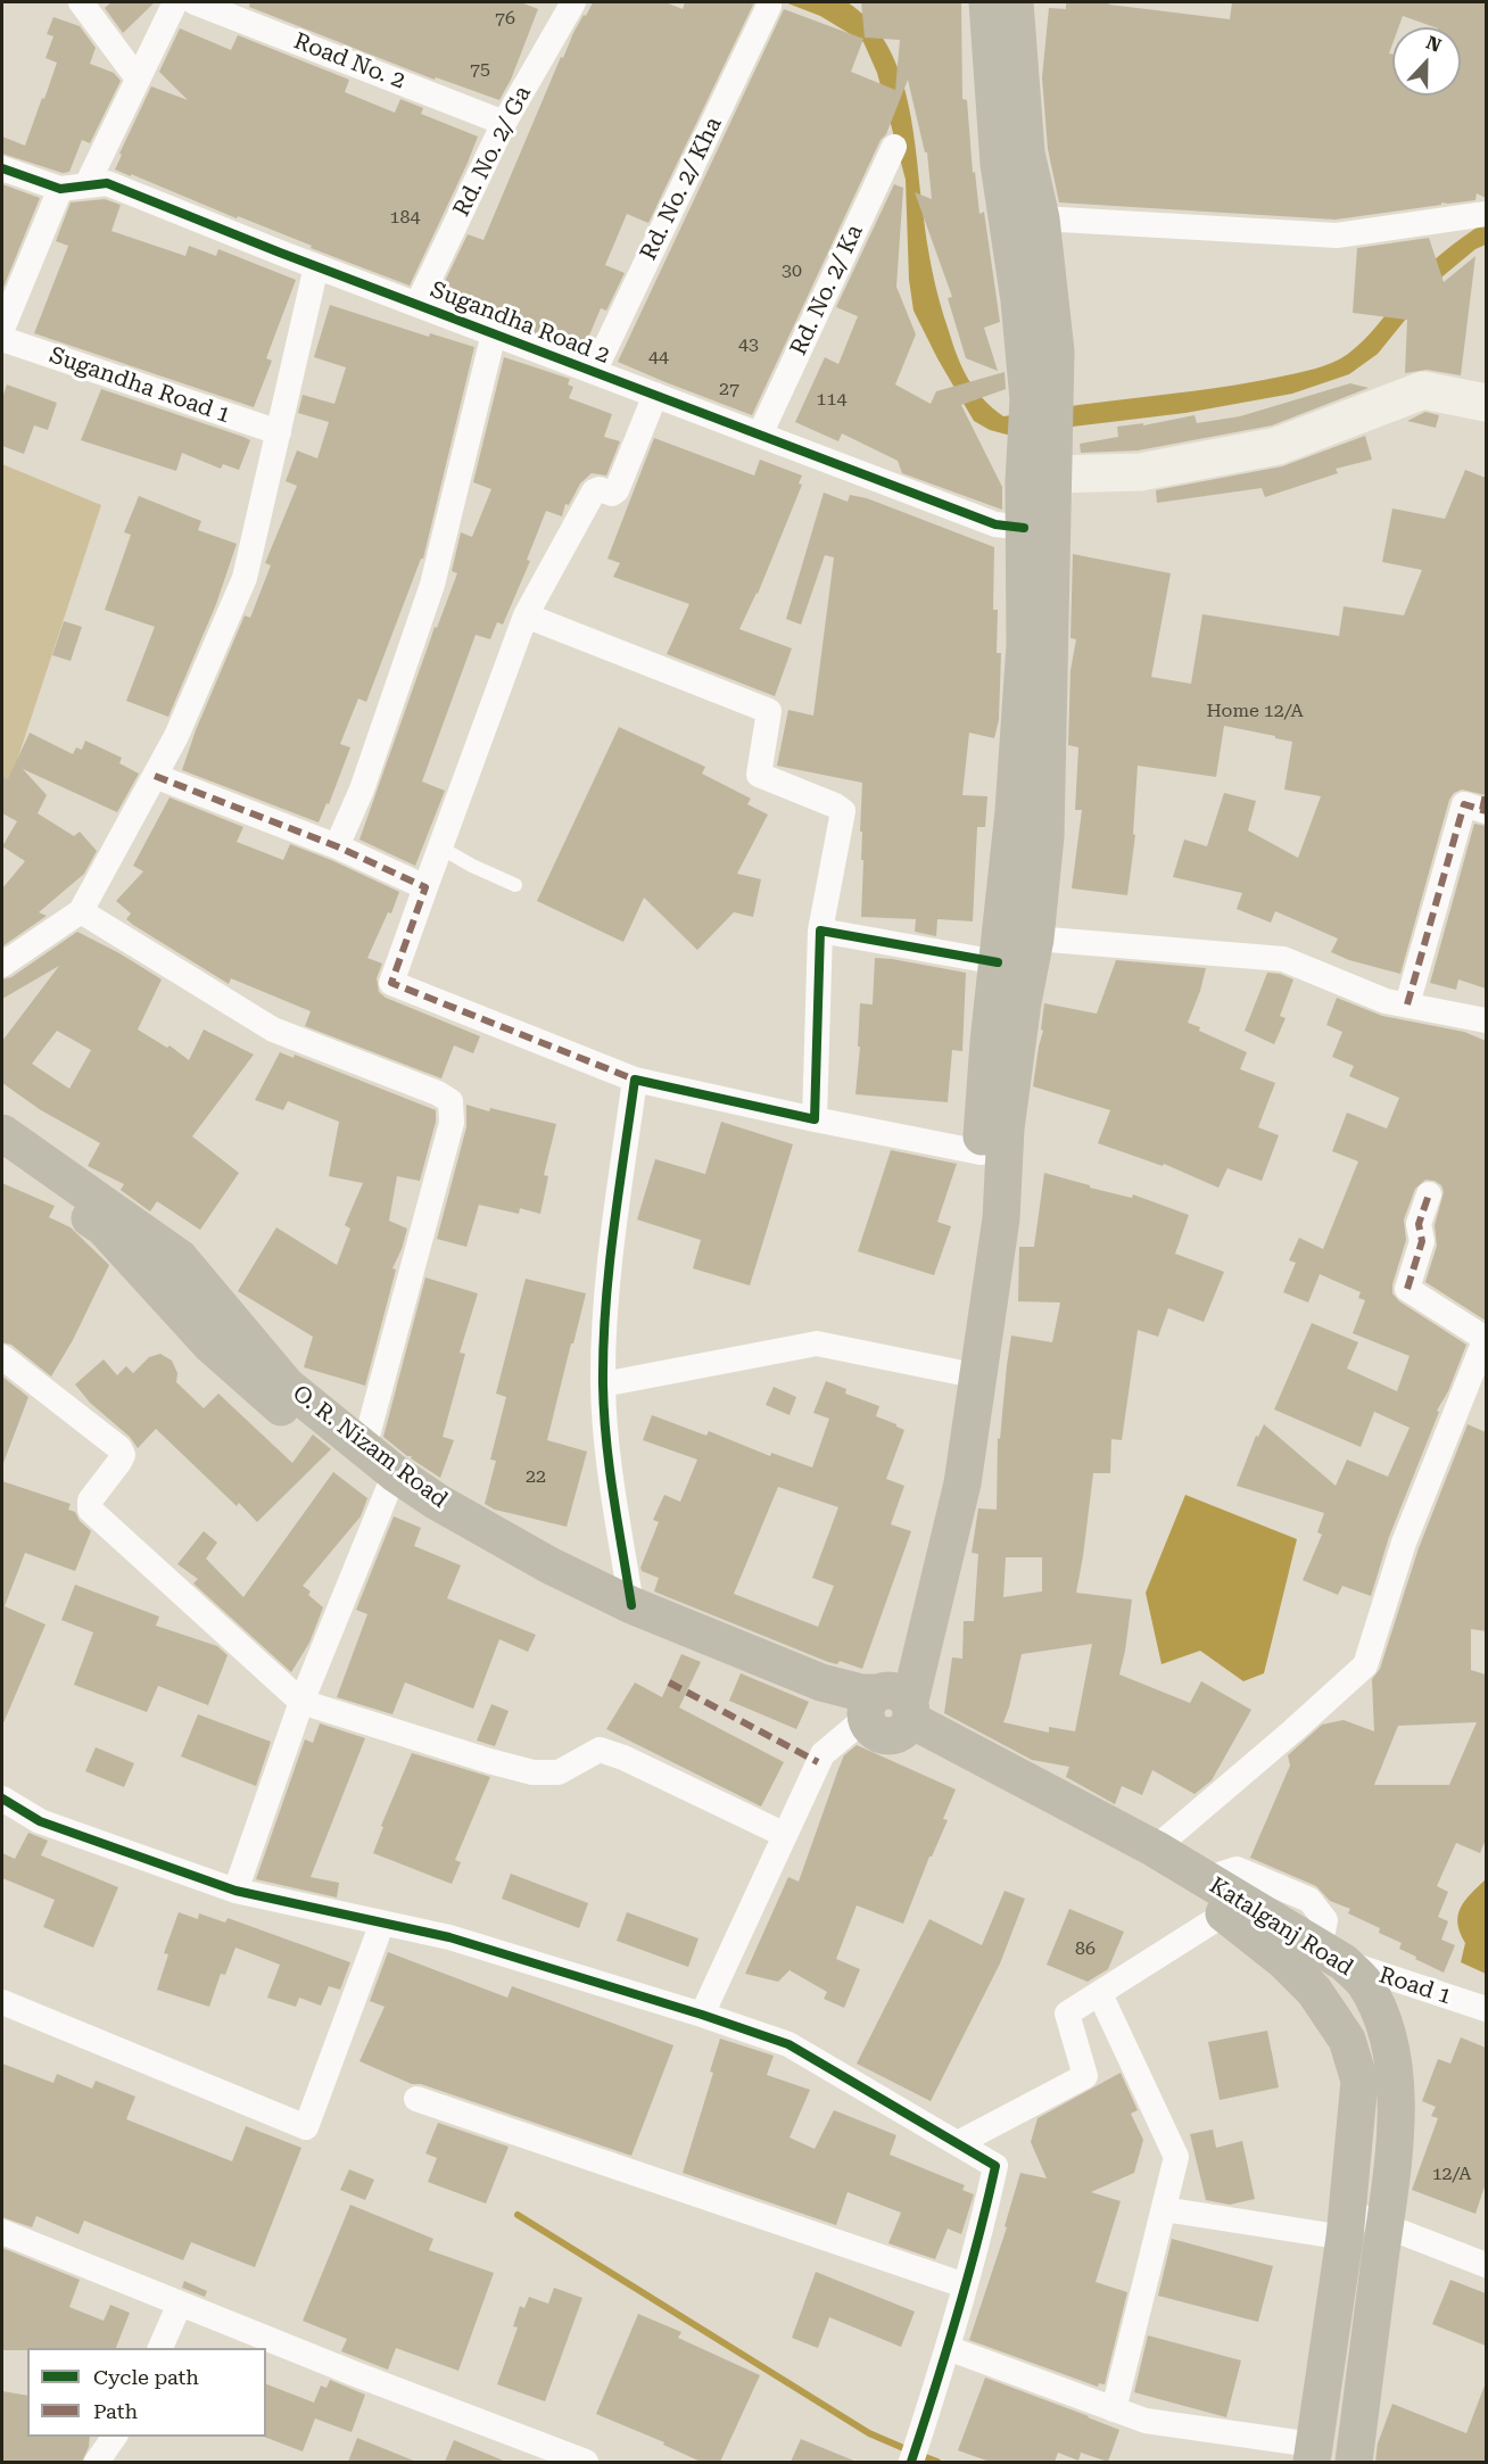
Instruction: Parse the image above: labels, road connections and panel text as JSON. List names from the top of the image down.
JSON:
{
  "streets": {
    "main road": ["O. R. Nizam Road", "Katalganj Road"],
    "street": [
      "Road No. 2",
      "Rd. No. 2/ Ga",
      "Rd. No. 2/ Kha",
      "Rd. No. 2/ Ka",
      "Sugandha Road 2",
      "Sugandha Road 1",
      "Road 1"
    ]
  },
  "crossings": [
    ["Road No. 2", "Rd. No. 2/ Ga"],
    ["Rd. No. 2/ Ga", "Sugandha Road 2"],
    ["Rd. No. 2/ Kha", "Sugandha Road 2"],
    ["Rd. No. 2/ Ka", "Sugandha Road 2"],
    ["O. R. Nizam Road", "Katalganj Road"],
    ["Katalganj Road", "Road 1"]
  ],
  "house_numbers": [
    "76",
    "75",
    "184",
    "30",
    "43",
    "44",
    "27",
    "114",
    "Home 12/A",
    "22",
    "86",
    "12/A"
  ],
  "legend": ["Cycle path", "Path"],
  "north": "top"
}
